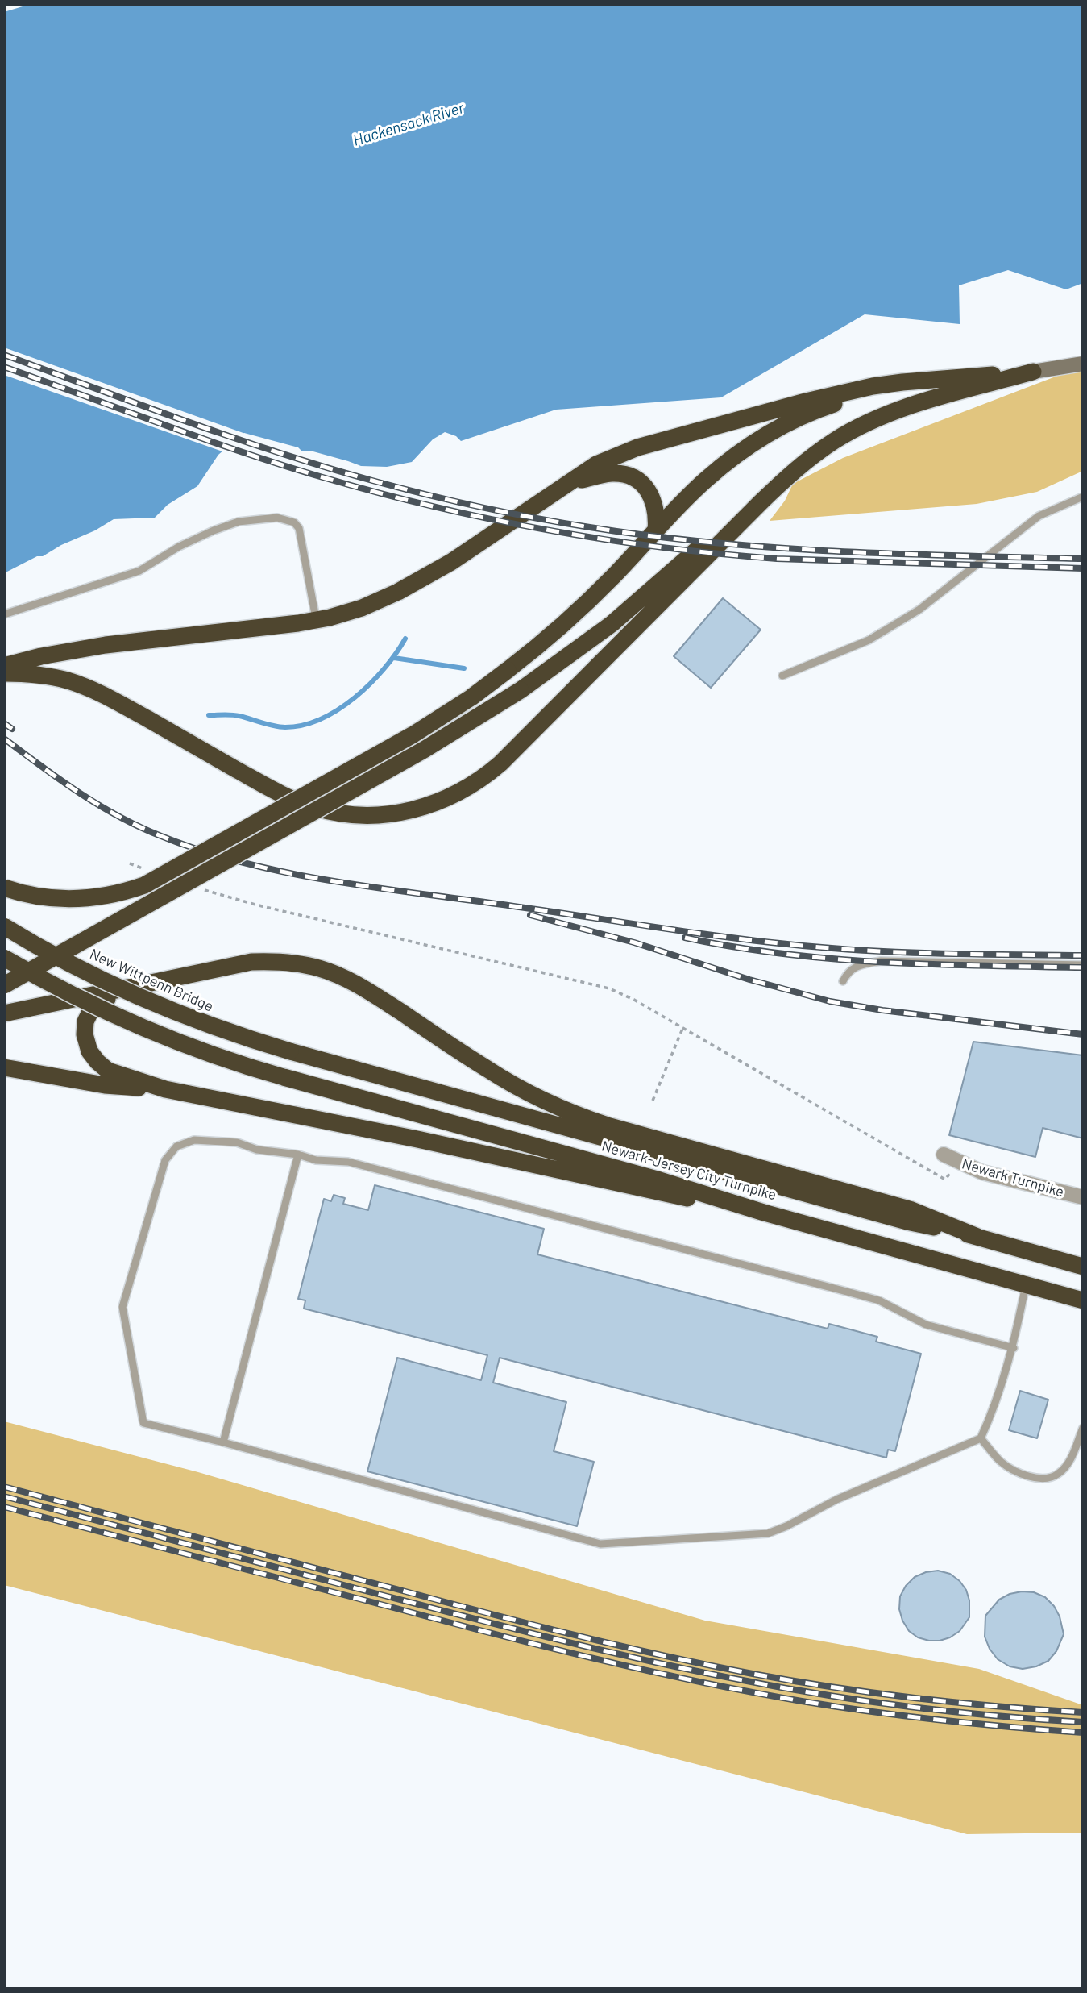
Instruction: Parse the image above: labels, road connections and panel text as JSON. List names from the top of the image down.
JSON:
{
  "streets": {
    "highway": ["New Wittpenn Bridge", "Newark-Jersey City Turnpike"],
    "street": ["Newark Turnpike"]
  },
  "crossings": [
    ["New Wittpenn Bridge", "Newark-Jersey City Turnpike"]
  ],
  "water": ["Hackensack River"]
}
